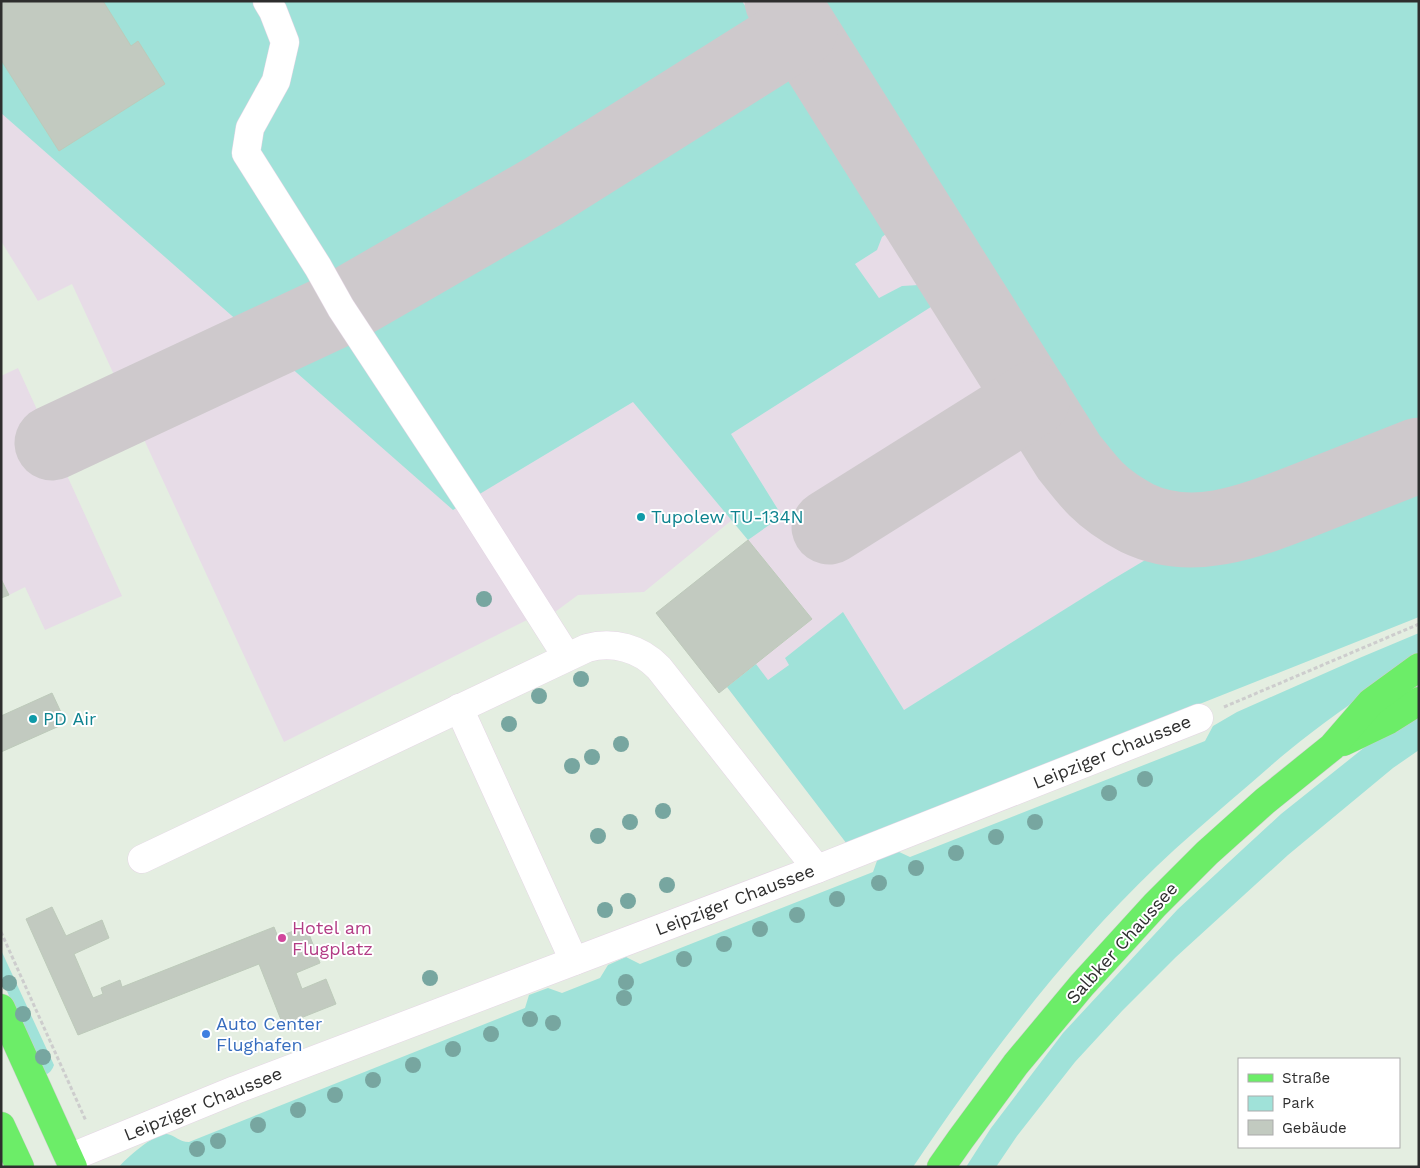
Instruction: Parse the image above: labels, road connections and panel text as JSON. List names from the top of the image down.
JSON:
{
  "streets": {
    "main road": ["Salbker Chaussee"],
    "street": ["Leipziger Chaussee"]
  },
  "places": [
    "Tupolew TU-134N",
    "PD Air",
    "Hotel am Flugplatz",
    "Auto Center Flughafen"
  ],
  "legend": ["Straße", "Park", "Gebäude"]
}
